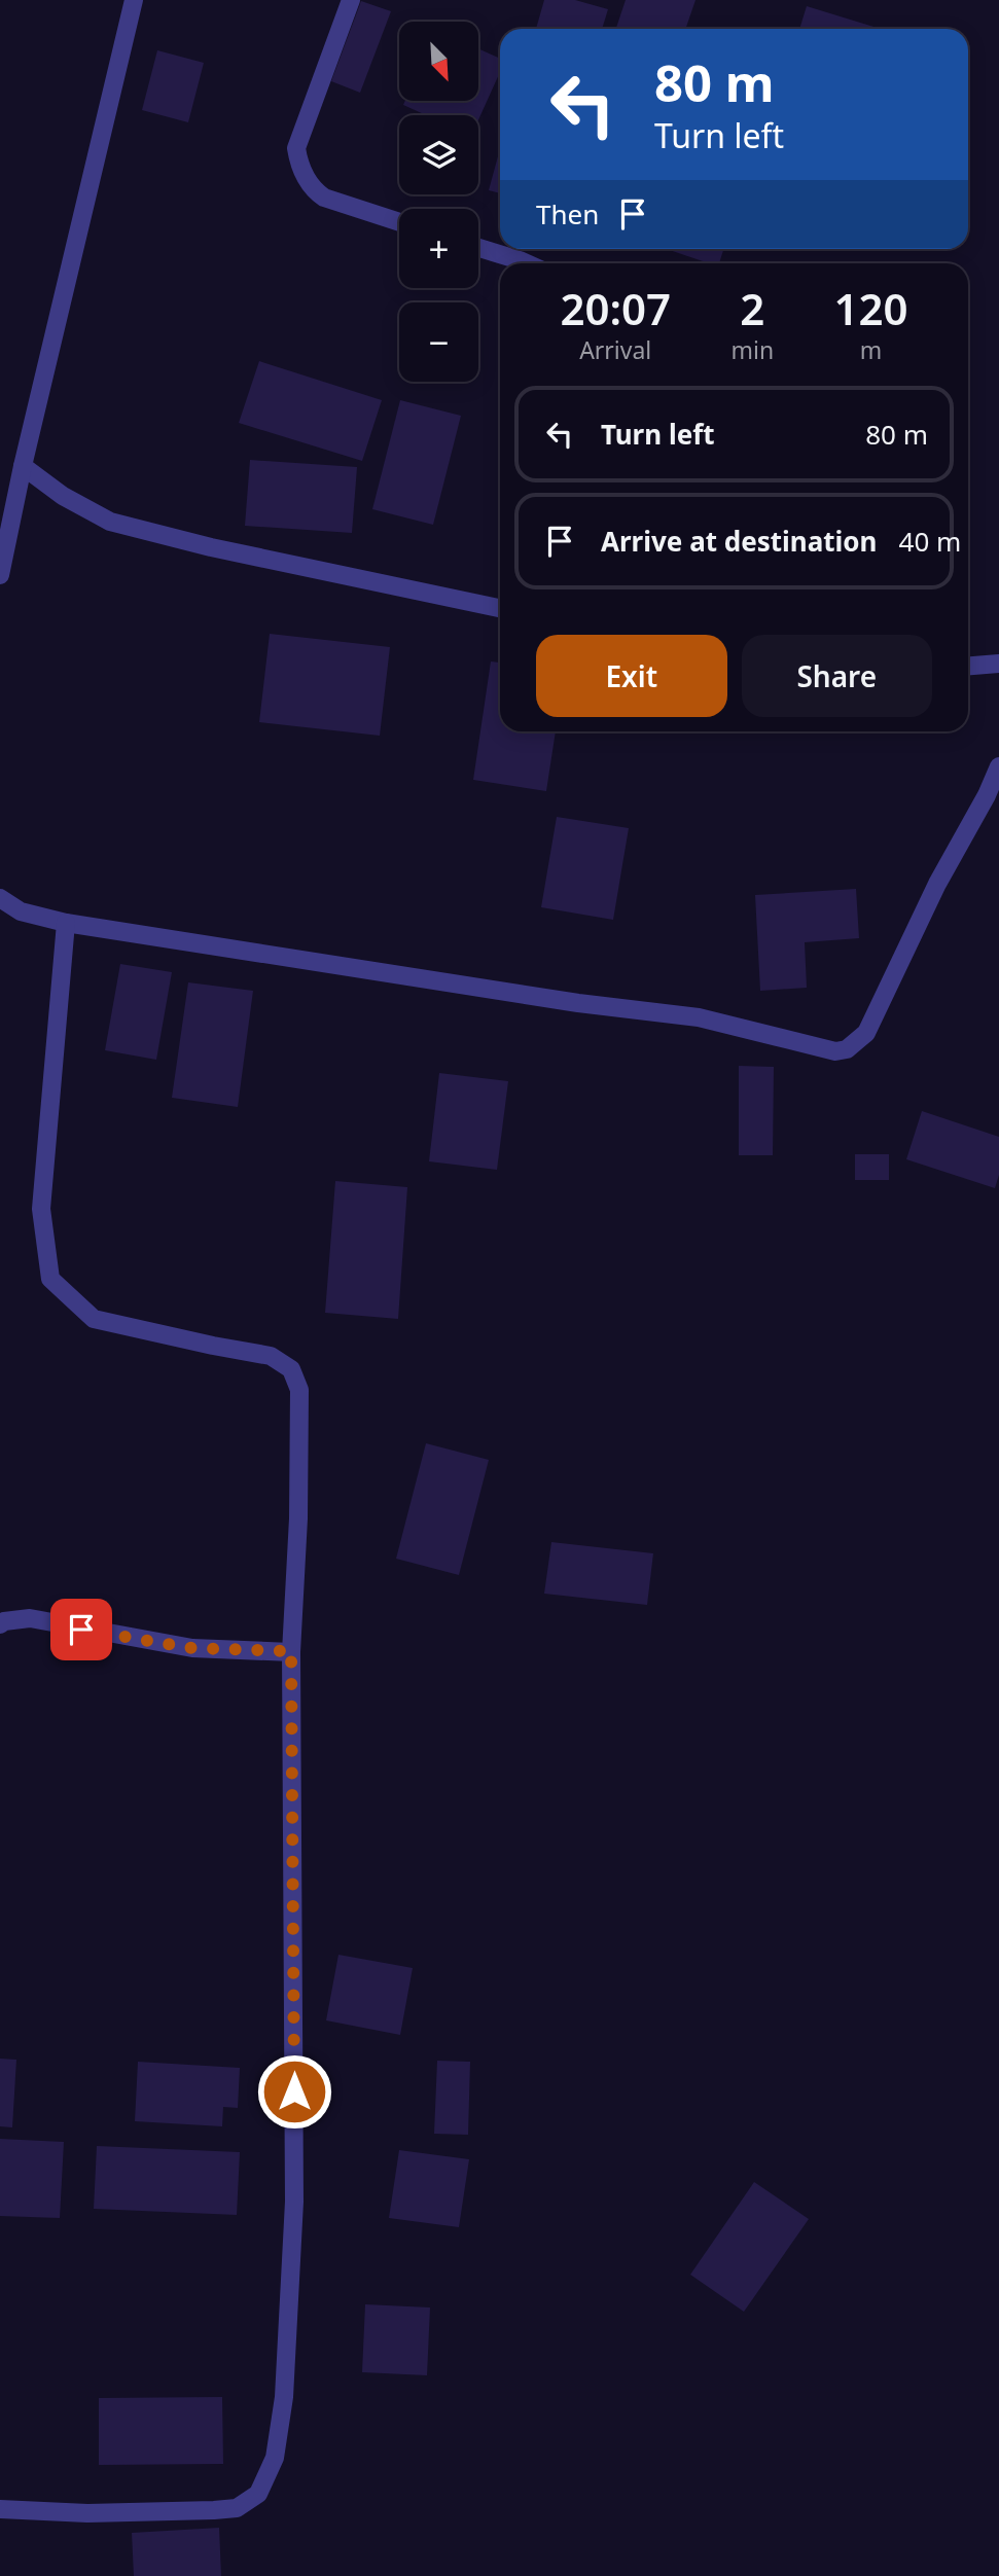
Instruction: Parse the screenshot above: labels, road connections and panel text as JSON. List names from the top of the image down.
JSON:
{
  "north": "bottom right",
  "page": {
    "map_buttons": ["+", "−"],
    "turn": ["80 m", "Turn left"],
    "then": "Then",
    "eta": [
      "20:07",
      "Arrival",
      "2",
      "min",
      "120",
      "m"
    ],
    "list": [
      {
        "name": "Turn left",
        "value": "80 m"
      },
      {
        "name": "Arrive at destination",
        "value": "40 m"
      }
    ],
    "buttons": ["Exit", "Share"]
  }
}
